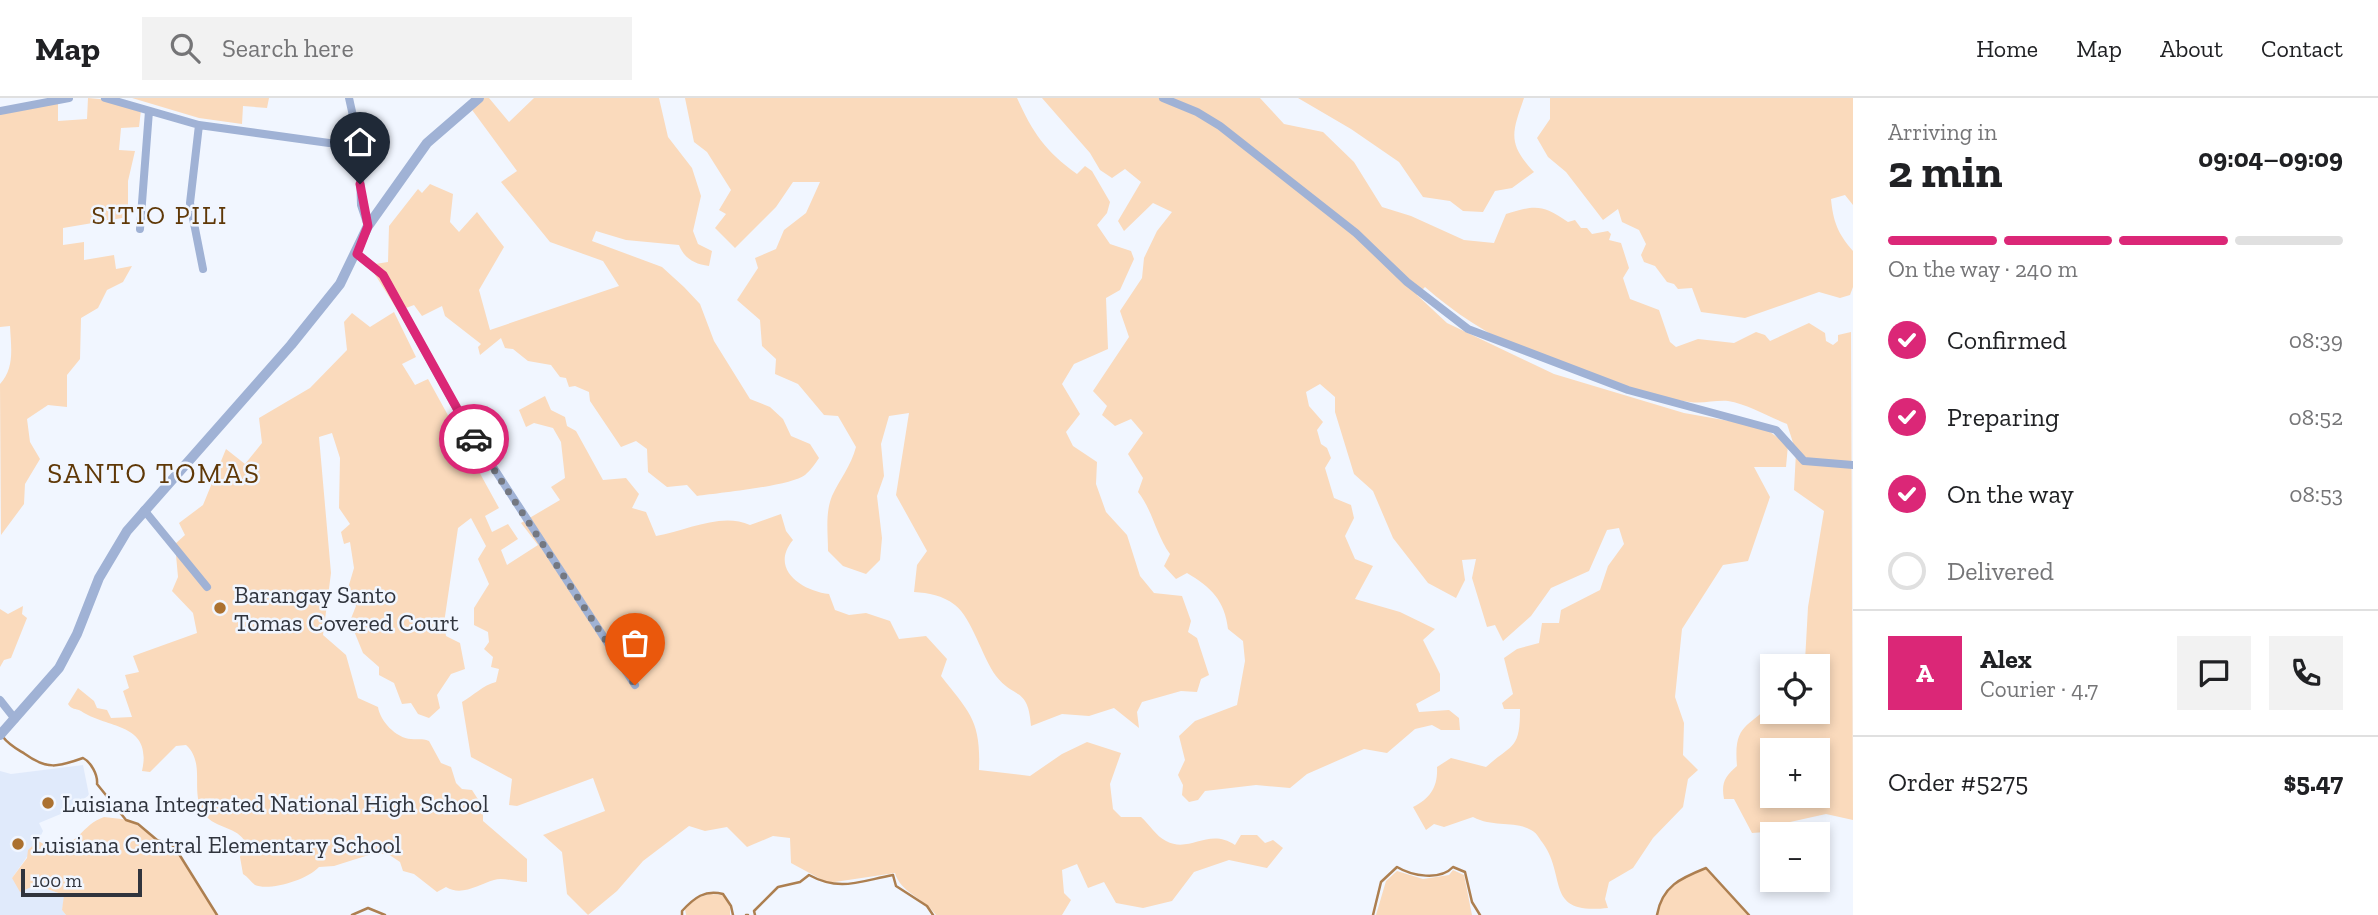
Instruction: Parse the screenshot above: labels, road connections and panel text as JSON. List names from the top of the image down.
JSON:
{
  "districts": ["SITIO PILI", "SANTO TOMAS"],
  "places": ["Barangay Santo Tomas Covered Court", "Luisiana Integrated National High School", "Luisiana Central Elementary School"],
  "scale_bar": "100 m",
  "page": {
    "header": "Map",
    "search": "Search here",
    "nav": [
      "Home",
      "Map",
      "About",
      "Contact"
    ],
    "heading": ["2 min", "Arriving in", "09:04–09:09"],
    "panel": [
      "Alex",
      "Courier · 4.7",
      "Order #5275",
      "$5.47"
    ],
    "bar": "On the way · 240 m",
    "list": [
      ["Confirmed", "08:39"],
      ["Preparing", "08:52"],
      ["On the way", "08:53"],
      "Delivered"
    ],
    "round": "A",
    "map_buttons": ["+", "−"],
    "scale": "100 m"
  }
}
